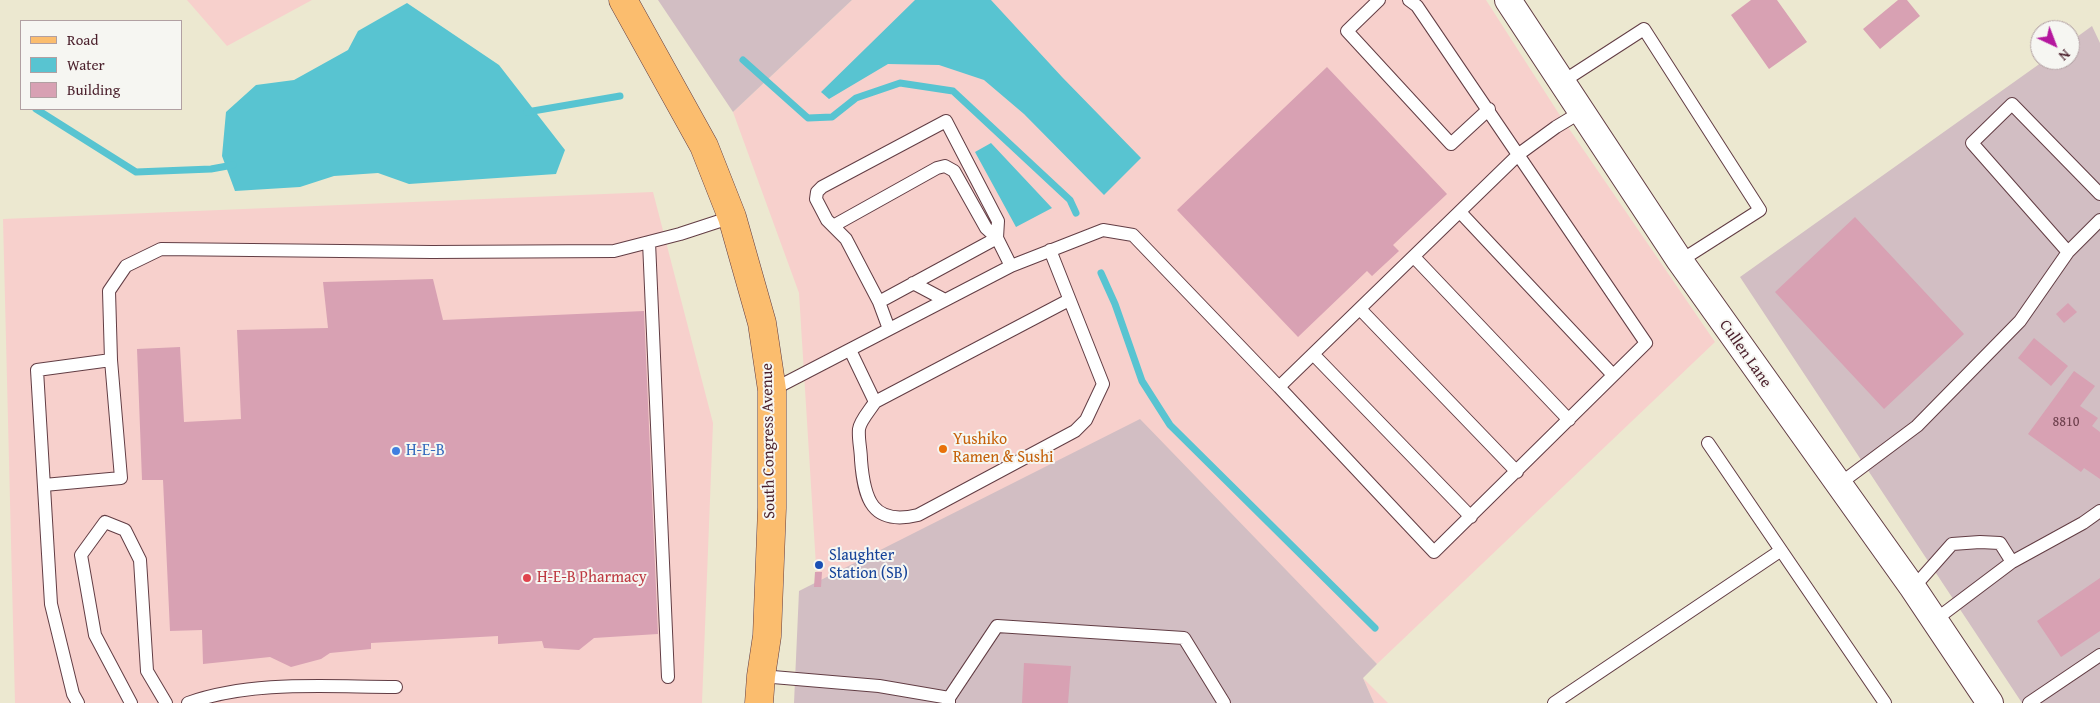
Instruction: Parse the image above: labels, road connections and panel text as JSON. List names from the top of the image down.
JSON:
{
  "streets": {
    "main road": ["South Congress Avenue"],
    "street": ["Cullen Lane"]
  },
  "places": [
    "Yushiko Ramen & Sushi",
    "H-E-B",
    "Slaughter Station (SB)",
    "H-E-B Pharmacy"
  ],
  "house_numbers": ["8810"],
  "legend": ["Road", "Water", "Building"],
  "north": "bottom right"
}
